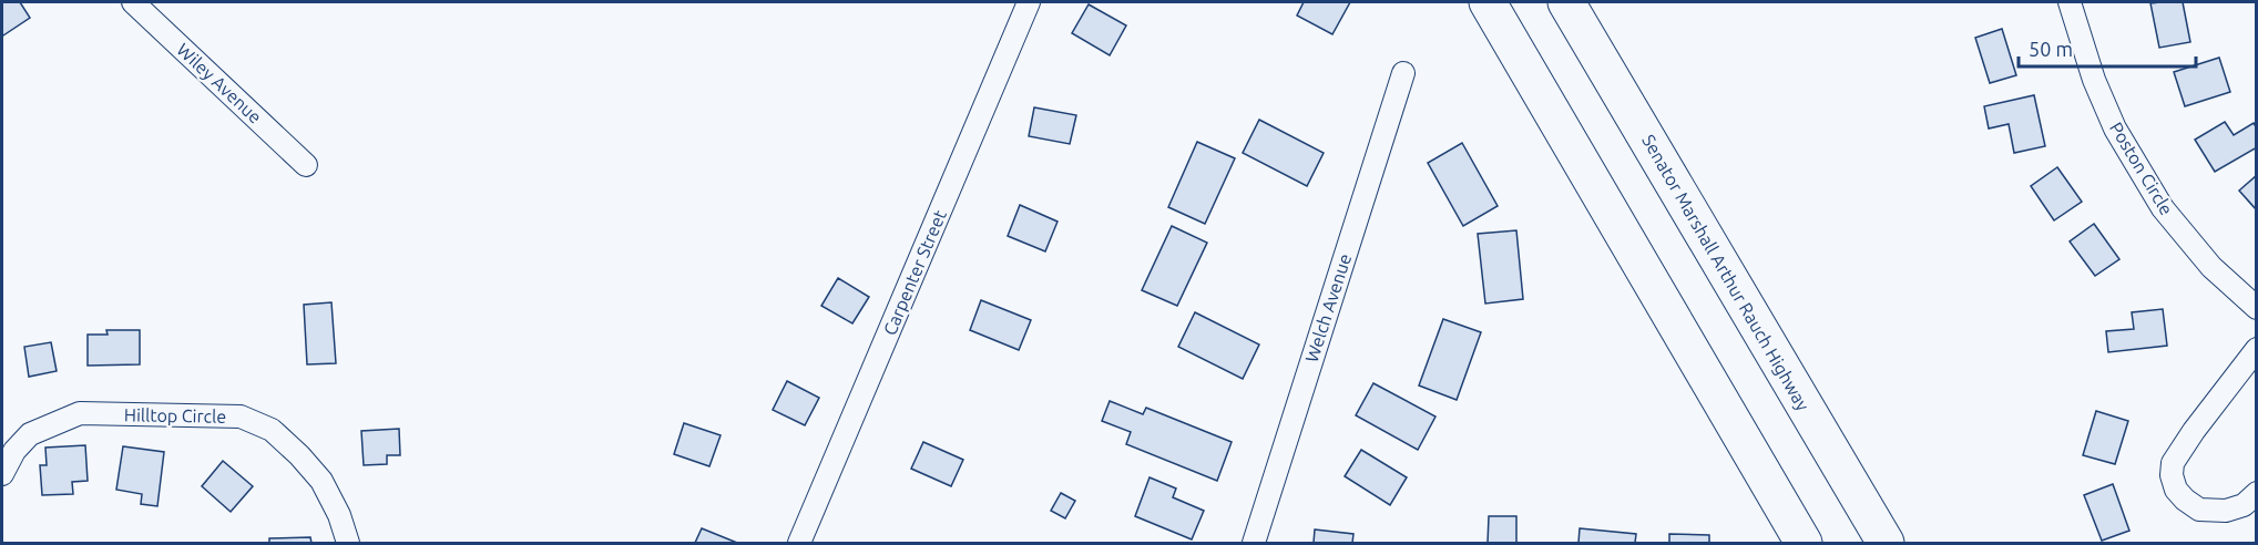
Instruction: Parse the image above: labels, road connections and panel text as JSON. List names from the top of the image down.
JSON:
{
  "streets": {
    "highway": ["Senator Marshall Arthur Rauch Highway"],
    "street": [
      "Wiley Avenue",
      "Poston Circle",
      "Carpenter Street",
      "Welch Avenue",
      "Hilltop Circle"
    ]
  },
  "scale_bar": "50 m"
}
